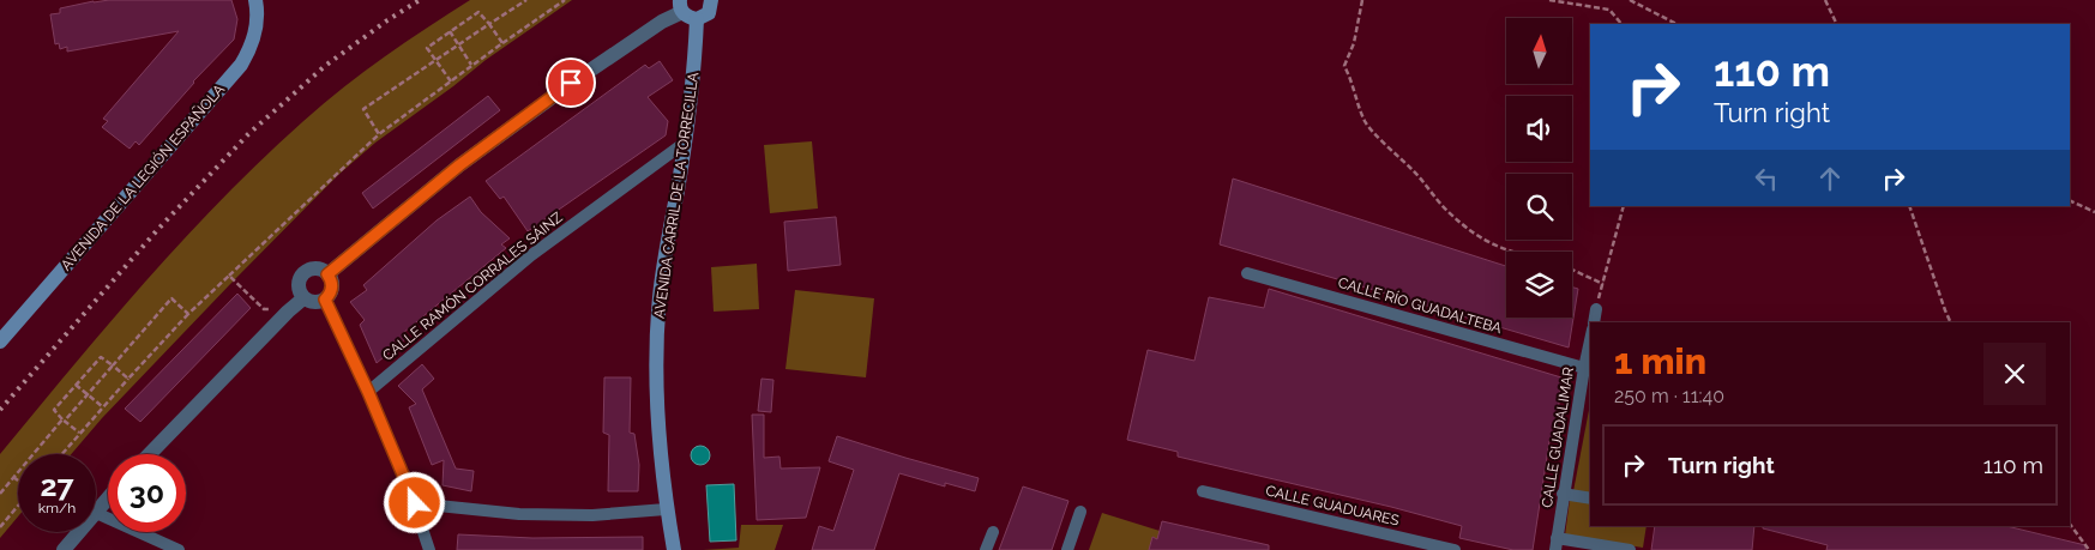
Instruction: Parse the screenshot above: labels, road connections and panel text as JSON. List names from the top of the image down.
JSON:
{
  "streets": {
    "main road": ["AVENIDA DE LA LEGIÓN ESPAÑOLA", "AVENIDA CARRIL DE LA TORRECILLA"],
    "street": [
      "CALLE RAMÓN CORRALES SÁINZ",
      "CALLE RÍO GUADALTEBA",
      "CALLE GUADALIMAR",
      "CALLE GUADUARES"
    ]
  },
  "crossings": [
    ["AVENIDA CARRIL DE LA TORRECILLA", "CALLE RAMÓN CORRALES SÁINZ"],
    ["CALLE RÍO GUADALTEBA", "CALLE GUADALIMAR"]
  ],
  "north": "top",
  "page": {
    "turn": ["110 m", "Turn right"],
    "heading": ["1 min", "250 m · 11:40"],
    "list": [
      {
        "name": "Turn right",
        "value": "110 m"
      }
    ],
    "speed": "27 km/h",
    "limit": "30"
  }
}
